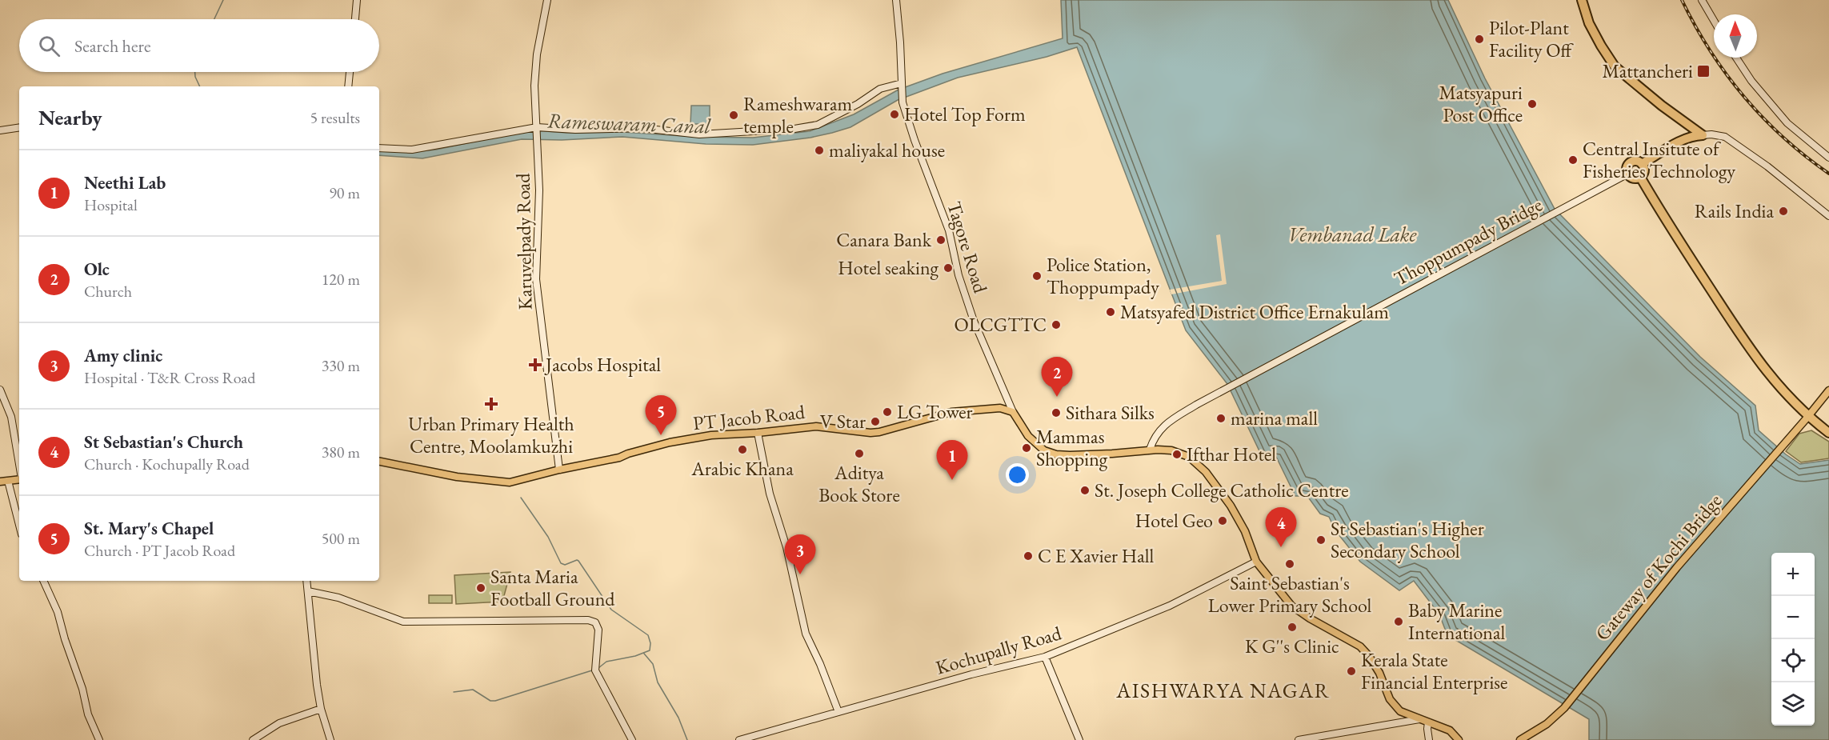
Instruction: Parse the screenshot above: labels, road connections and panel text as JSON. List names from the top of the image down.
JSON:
{
  "streets": {
    "main road": ["PT Jacob Road", "Gateway of Kochi Bridge"],
    "street": [
      "Karuvelpady Road",
      "Thoppumpady Bridge",
      "Tagore Road",
      "Kochupally Road"
    ]
  },
  "crossings": [
    ["Karuvelpady Road", "PT Jacob Road"],
    ["Tagore Road", "PT Jacob Road"]
  ],
  "districts": ["AISHWARYA NAGAR"],
  "water": ["Rameswaram Canal", "Vembanad Lake"],
  "places": {
    "other": [
      "Pilot-Plant Facility Off",
      "Matsyapuri Post Office",
      "Hotel Top Form",
      "Rameshwaram temple",
      "maliyakal house",
      "Central Insitute of Fisheries Technology",
      "Rails India",
      "Canara Bank",
      "Hotel seaking",
      "Police Station, Thoppumpady",
      "Matsyafed District Office Ernakulam",
      "OLCGTTC",
      "LG Tower",
      "Sithara Silks",
      "marina mall",
      "V Star",
      "Mammas Shopping",
      "Arabic Khana",
      "Aditya Book Store",
      "Ifthar Hotel",
      "St. Joseph College Catholic Centre",
      "Hotel Geo",
      "St Sebastian's Higher Secondary School",
      "C E Xavier Hall",
      "Saint Sebastian's Lower Primary School",
      "Santa Maria Football Ground",
      "Baby Marine International",
      "K G''s Clinic",
      "Kerala State Financial Enterprise"
    ],
    "transit": ["Mattancheri"],
    "health": ["Jacobs Hospital", "Urban Primary Health Centre, Moolamkuzhi"]
  },
  "north": "top",
  "page": {
    "search": "Search here",
    "heading": ["Nearby", "5 results"],
    "list": [
      {
        "mark": "1",
        "name": "Neethi Lab",
        "note": "Hospital",
        "value": "90 m"
      },
      {
        "mark": "2",
        "name": "Olc",
        "note": "Church",
        "value": "120 m"
      },
      {
        "mark": "3",
        "name": "Amy clinic",
        "note": "Hospital · T&R Cross Road",
        "value": "330 m"
      },
      {
        "mark": "4",
        "name": "St Sebastian's Church",
        "note": "Church · Kochupally Road",
        "value": "380 m"
      },
      {
        "mark": "5",
        "name": "St. Mary's Chapel",
        "note": "Church · PT Jacob Road",
        "value": "500 m"
      }
    ],
    "pins": [
      "2",
      "5",
      "1",
      "4",
      "3"
    ],
    "map_buttons": ["+", "−"]
  }
}
